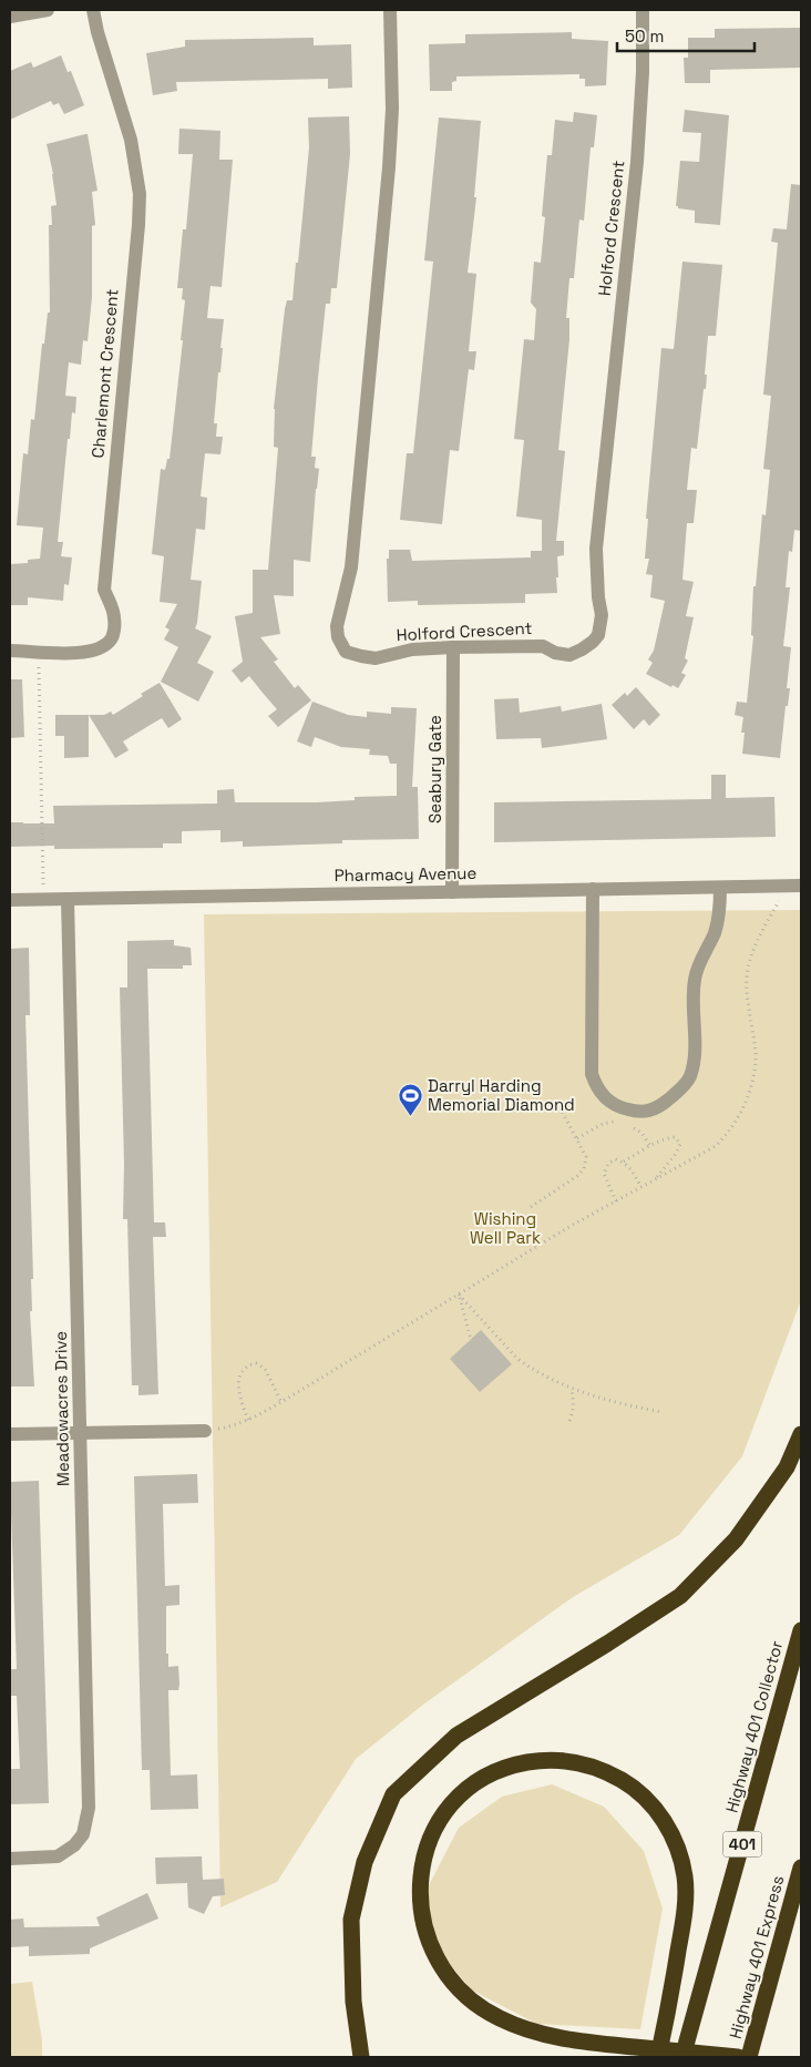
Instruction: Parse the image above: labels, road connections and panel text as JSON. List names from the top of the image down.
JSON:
{
  "streets": {
    "highway": ["Highway 401 Collector", "401", "Highway 401 Express"],
    "street": [
      "Holford Crescent",
      "Charlemont Crescent",
      "Seabury Gate",
      "Pharmacy Avenue",
      "Meadowacres Drive"
    ]
  },
  "crossings": [
    ["Holford Crescent", "Seabury Gate"],
    ["Seabury Gate", "Pharmacy Avenue"],
    ["Pharmacy Avenue", "Meadowacres Drive"]
  ],
  "parks": ["Wishing Well Park"],
  "places": {
    "sports": ["Darryl Harding Memorial Diamond"]
  },
  "scale_bar": "50 m"
}
